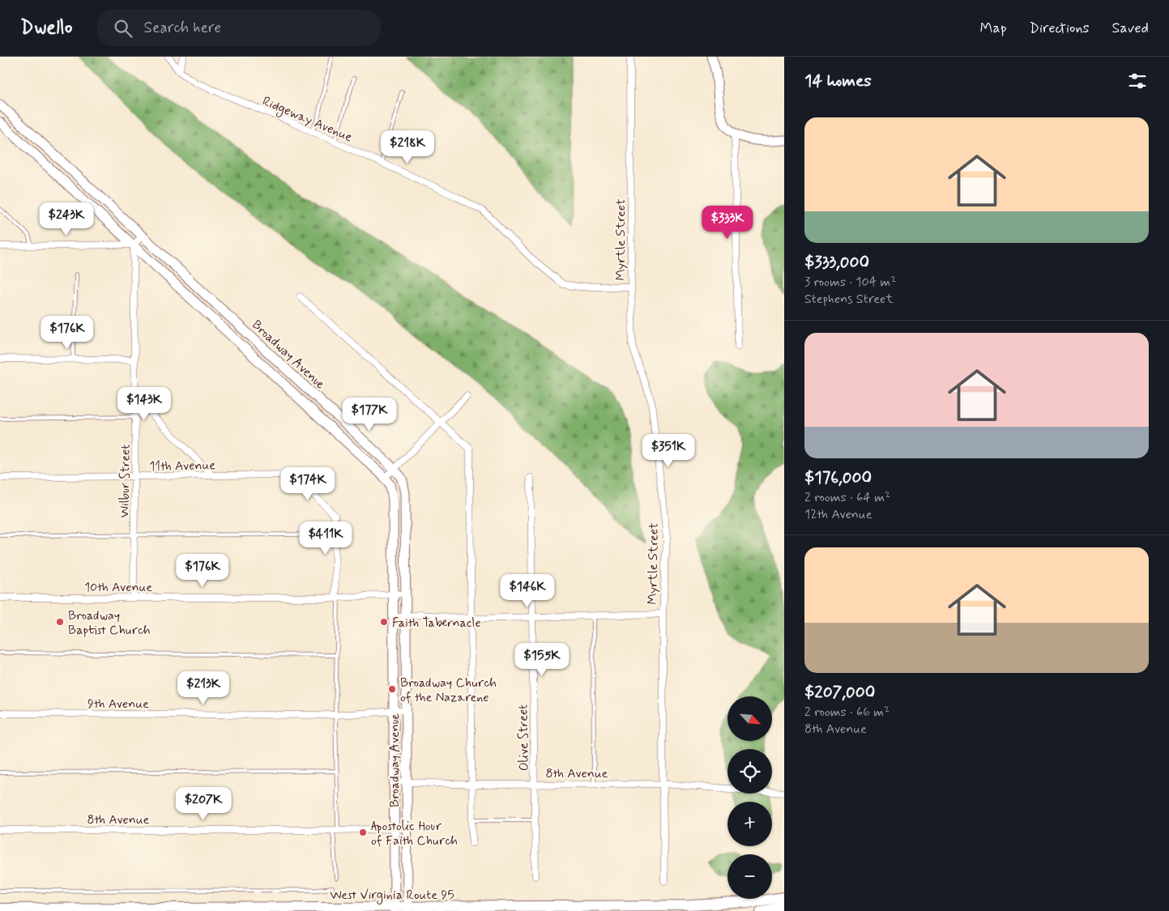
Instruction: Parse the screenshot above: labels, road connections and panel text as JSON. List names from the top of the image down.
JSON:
{
  "streets": {
    "main road": ["Broadway Avenue", "West Virginia Route 95"],
    "street": [
      "Ridgeway Avenue",
      "Myrtle Street",
      "11th Avenue",
      "Wilbur Street",
      "10th Avenue",
      "9th Avenue",
      "Olive Street",
      "8th Avenue"
    ]
  },
  "crossings": [
    ["Ridgeway Avenue", "Myrtle Street"],
    ["Myrtle Street", "8th Avenue"],
    ["Broadway Avenue", "Wilbur Street"],
    ["Broadway Avenue", "10th Avenue"],
    ["Broadway Avenue", "9th Avenue"],
    ["Broadway Avenue", "8th Avenue"],
    ["Broadway Avenue", "West Virginia Route 95"],
    ["11th Avenue", "Wilbur Street"],
    ["Wilbur Street", "10th Avenue"],
    ["Olive Street", "8th Avenue"]
  ],
  "places": [
    "Broadway Baptist Church",
    "Faith Tabernacle",
    "Broadway Church of the Nazarene",
    "Apostolic Hour of Faith Church"
  ],
  "north": "bottom right",
  "page": {
    "header": "Dwello",
    "search": "Search here",
    "nav": ["Map", "Directions", "Saved"],
    "heading": "14 homes",
    "list": [
      {
        "name": "$333,000",
        "note": "3 rooms · 104 m² · Stephens Street"
      },
      {
        "name": "$176,000",
        "note": "2 rooms · 64 m² · 12th Avenue"
      },
      {
        "name": "$207,000",
        "note": "2 rooms · 66 m² · 8th Avenue"
      }
    ],
    "price": [
      "$218K",
      "$243K",
      "$333K",
      "$176K",
      "$143K",
      "$177K",
      "$351K",
      "$174K",
      "$411K",
      "$176K",
      "$146K",
      "$155K",
      "$213K",
      "$207K"
    ],
    "map_buttons": ["+", "−"]
  }
}
